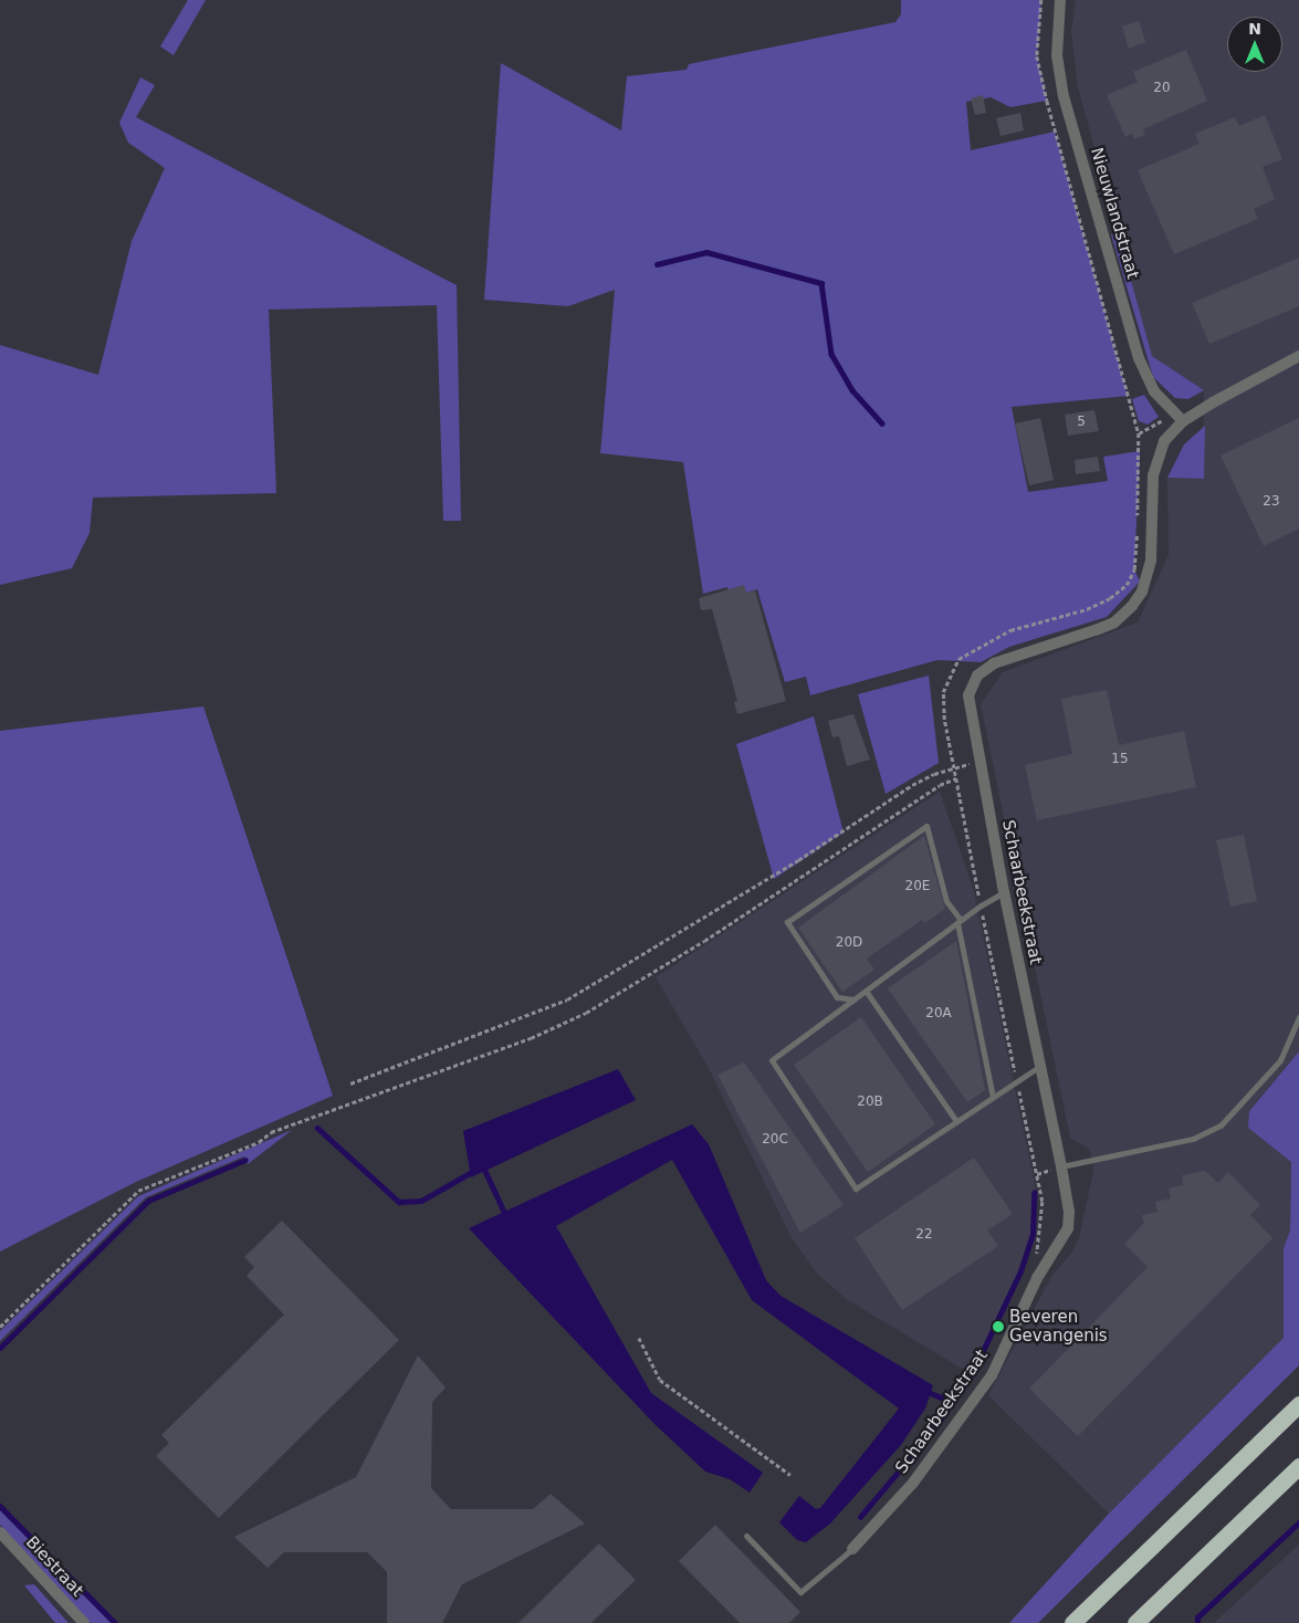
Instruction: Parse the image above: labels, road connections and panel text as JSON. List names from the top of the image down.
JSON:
{
  "streets": {
    "street": ["Nieuwlandstraat", "Schaarbeekstraat", "Biestraat"]
  },
  "crossings": [
    ["Nieuwlandstraat", "Schaarbeekstraat"]
  ],
  "places": ["Beveren Gevangenis"],
  "house_numbers": [
    "20",
    "5",
    "23",
    "15",
    "20E",
    "20D",
    "20A",
    "20B",
    "20C",
    "22"
  ],
  "north": "top"
}
